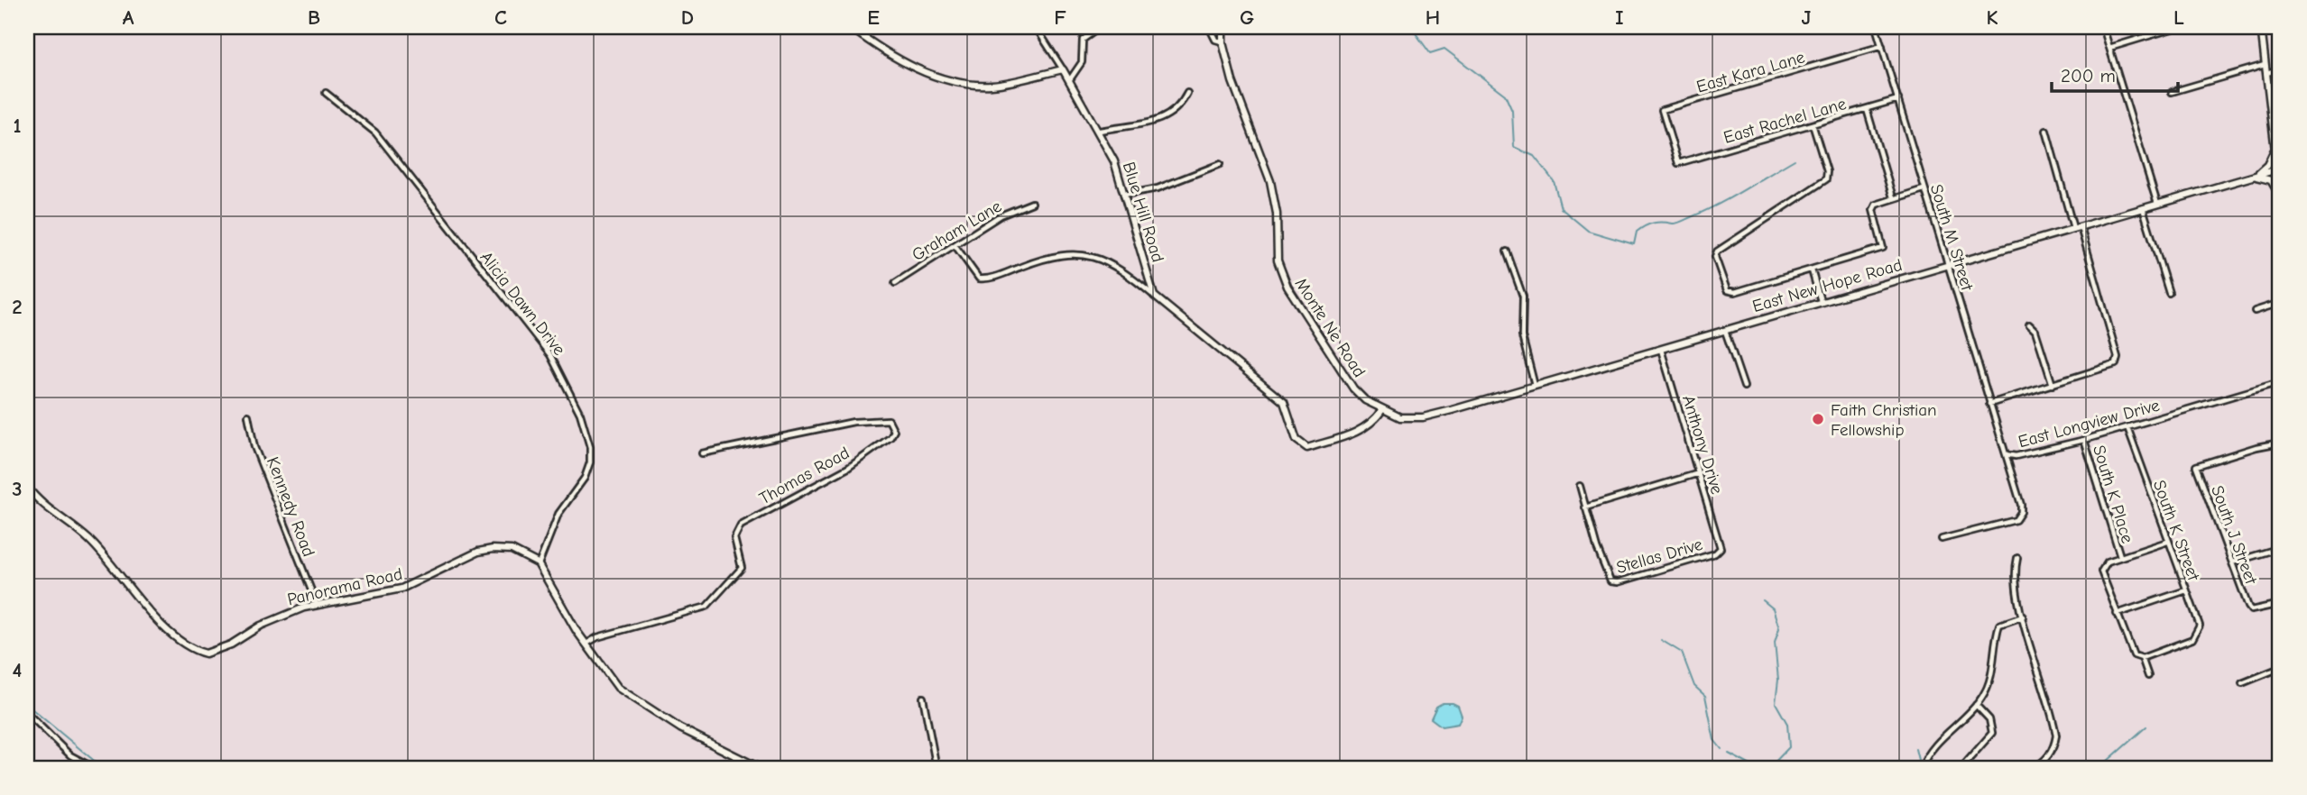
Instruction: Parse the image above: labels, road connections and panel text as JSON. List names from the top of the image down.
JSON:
{
  "streets": {
    "street": [
      "East Kara Lane",
      "East Rachel Lane",
      "Blue Hill Road",
      "Graham Lane",
      "South M Street",
      "East New Hope Road",
      "Alicia Dawn Drive",
      "Monte Ne Road",
      "East Longview Drive",
      "Anthony Drive",
      "Thomas Road",
      "South K Place",
      "Kennedy Road",
      "South K Street",
      "South J Street",
      "Stellas Drive",
      "Panorama Road"
    ]
  },
  "crossings": [
    ["East Kara Lane", "East Rachel Lane"],
    ["East Kara Lane", "South M Street"],
    ["East Rachel Lane", "South M Street"],
    ["South M Street", "East New Hope Road"],
    ["South M Street", "East Longview Drive"],
    ["East New Hope Road", "Monte Ne Road"],
    ["East New Hope Road", "Anthony Drive"],
    ["Alicia Dawn Drive", "Panorama Road"],
    ["East Longview Drive", "South K Place"],
    ["East Longview Drive", "South K Street"],
    ["Anthony Drive", "Stellas Drive"],
    ["Thomas Road", "Panorama Road"],
    ["Kennedy Road", "Panorama Road"]
  ],
  "places": ["Faith Christian Fellowship"],
  "scale_bar": "200 m",
  "grid": {
    "columns": [
      "A",
      "B",
      "C",
      "D",
      "E",
      "F",
      "G",
      "H",
      "I",
      "J",
      "K",
      "L"
    ],
    "rows": [
      "1",
      "2",
      "3",
      "4"
    ]
  }
}
